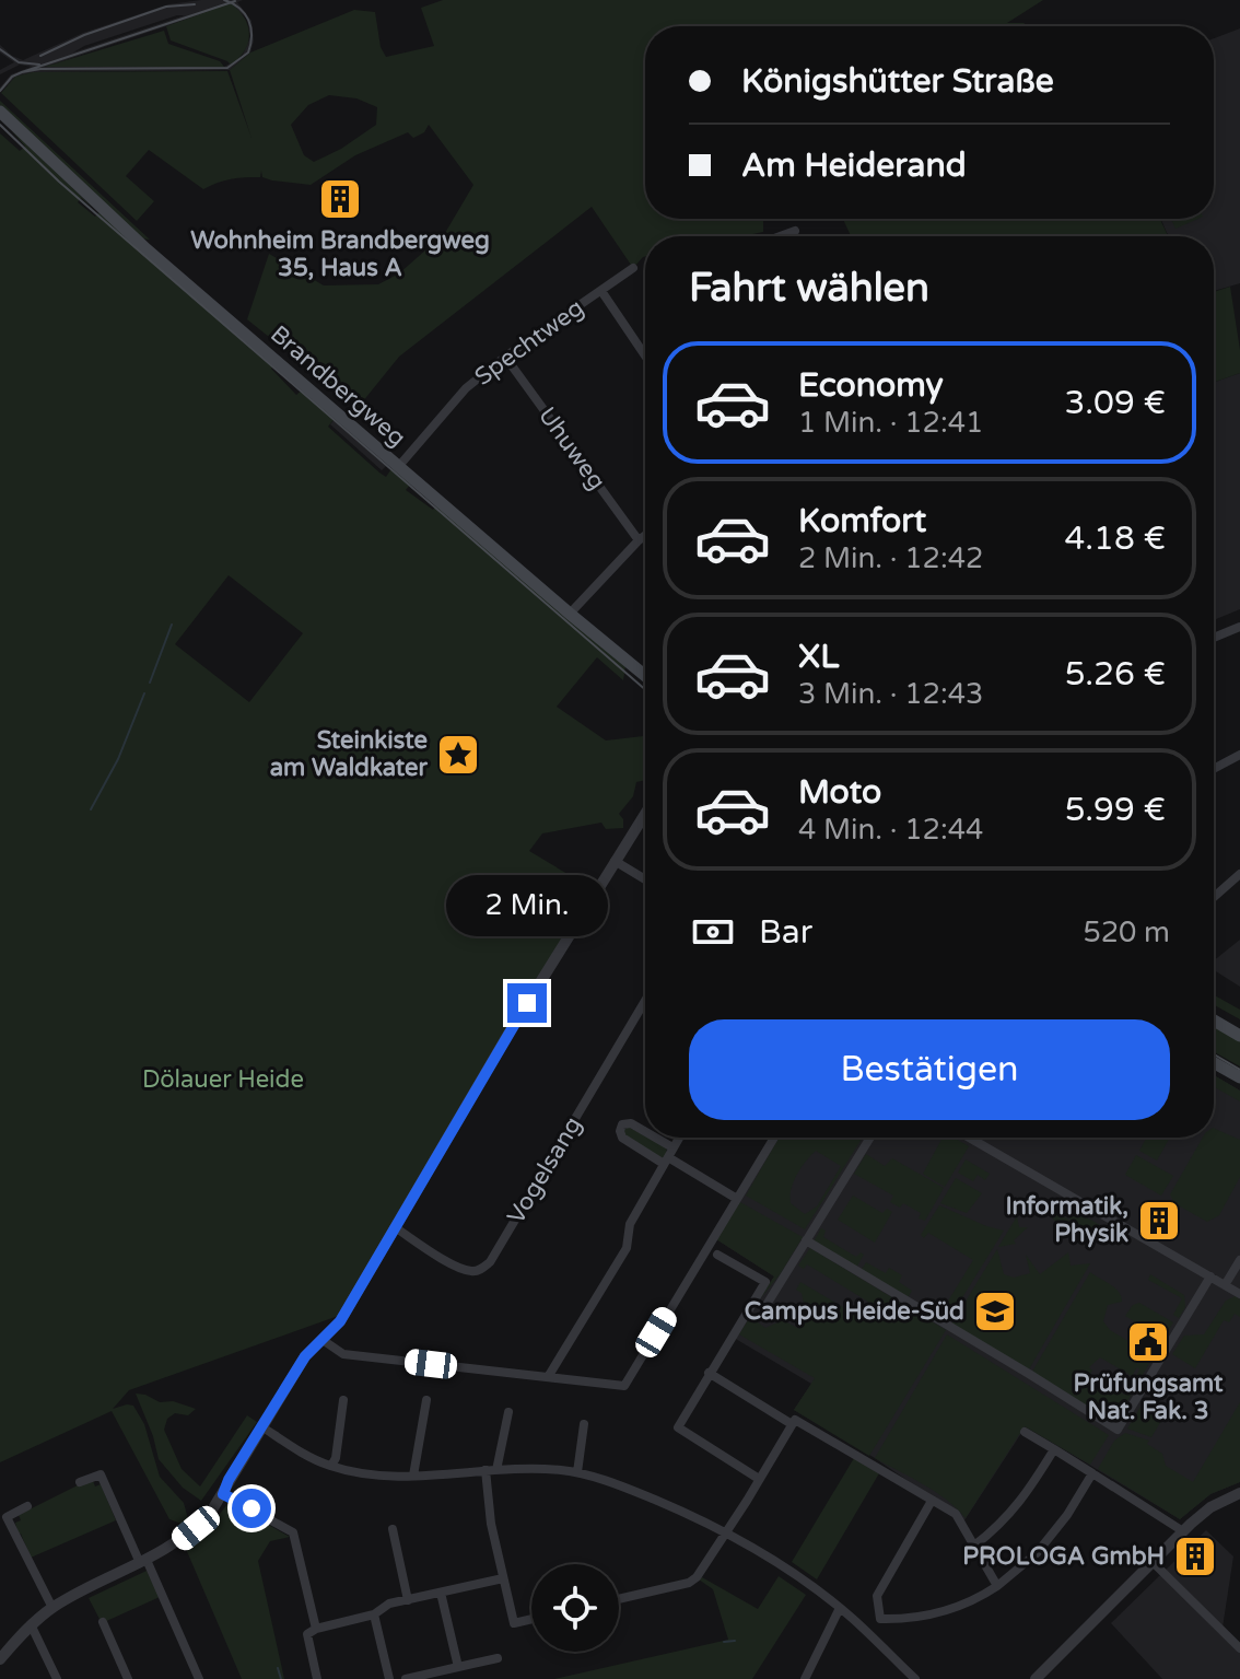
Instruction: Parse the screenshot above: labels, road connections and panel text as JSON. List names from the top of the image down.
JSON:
{
  "streets": {
    "main road": ["Brandbergweg"],
    "street": ["Spechtweg", "Uhuweg", "Vogelsang"]
  },
  "crossings": [
    ["Spechtweg", "Brandbergweg"],
    ["Spechtweg", "Uhuweg"]
  ],
  "parks": ["Dölauer Heide"],
  "places": {
    "building": ["Wohnheim Brandbergweg 35, Haus A", "Informatik, Physik", "PROLOGA GmbH"],
    "place": ["Steinkiste am Waldkater"],
    "school or university": ["Campus Heide-Süd"],
    "public building": ["Prüfungsamt Nat. Fak. 3"]
  },
  "page": {
    "banner": ["Königshütter Straße", "Am Heiderand"],
    "heading": "Fahrt wählen",
    "list": [
      {
        "name": "Economy",
        "note": "1 Min. · 12:41",
        "value": "3.09 €"
      },
      {
        "name": "Komfort",
        "note": "2 Min. · 12:42",
        "value": "4.18 €"
      },
      {
        "name": "XL",
        "note": "3 Min. · 12:43",
        "value": "5.26 €"
      },
      {
        "name": "Moto",
        "note": "4 Min. · 12:44",
        "value": "5.99 €"
      }
    ],
    "bubble": "2 Min.",
    "pay": ["Bar", "520 m"],
    "buttons": "Bestätigen"
  }
}
